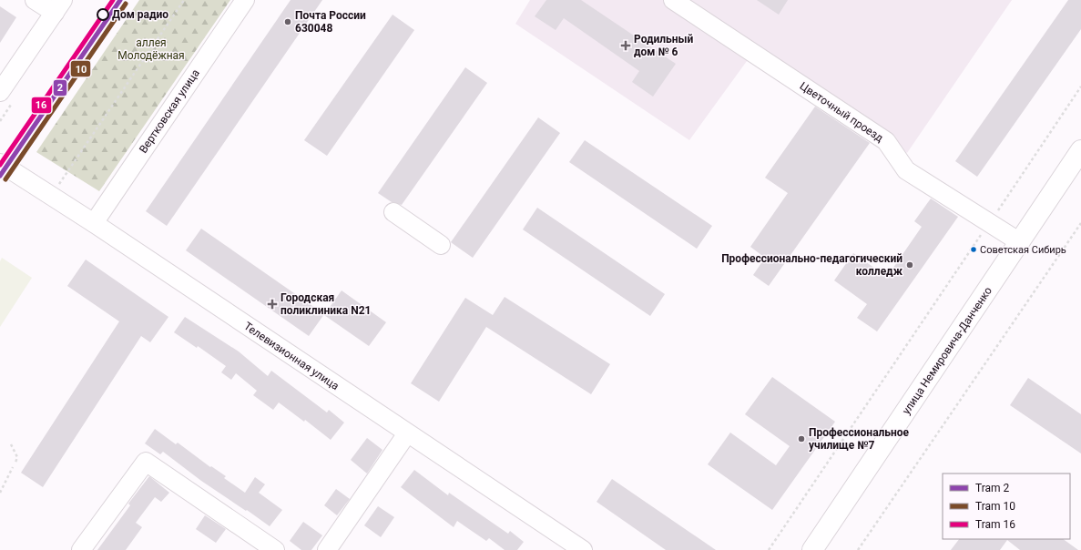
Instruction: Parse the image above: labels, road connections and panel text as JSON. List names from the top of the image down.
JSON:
{
  "streets": {
    "main road": ["улица Немировича-Данченко"],
    "street": ["Вертковская улица", "Цветочный проезд", "Телевизионная улица"]
  },
  "crossings": [
    ["Вертковская улица", "Телевизионная улица"],
    ["Цветочный проезд", "улица Немировича-Данченко"]
  ],
  "parks": ["аллея Молодёжная"],
  "places": {
    "other": [
      "Дом радио",
      "Почта России 630048",
      "Советская Сибирь",
      "Профессионально-педагогический колледж",
      "Профессиональное училище №7"
    ],
    "health": ["Родильный дом № 6", "Городская поликлиника N21"]
  },
  "lines": ["tram line 2", "tram line 16", "tram line 10"],
  "legend": ["Tram 2", "Tram 10", "Tram 16"]
}
